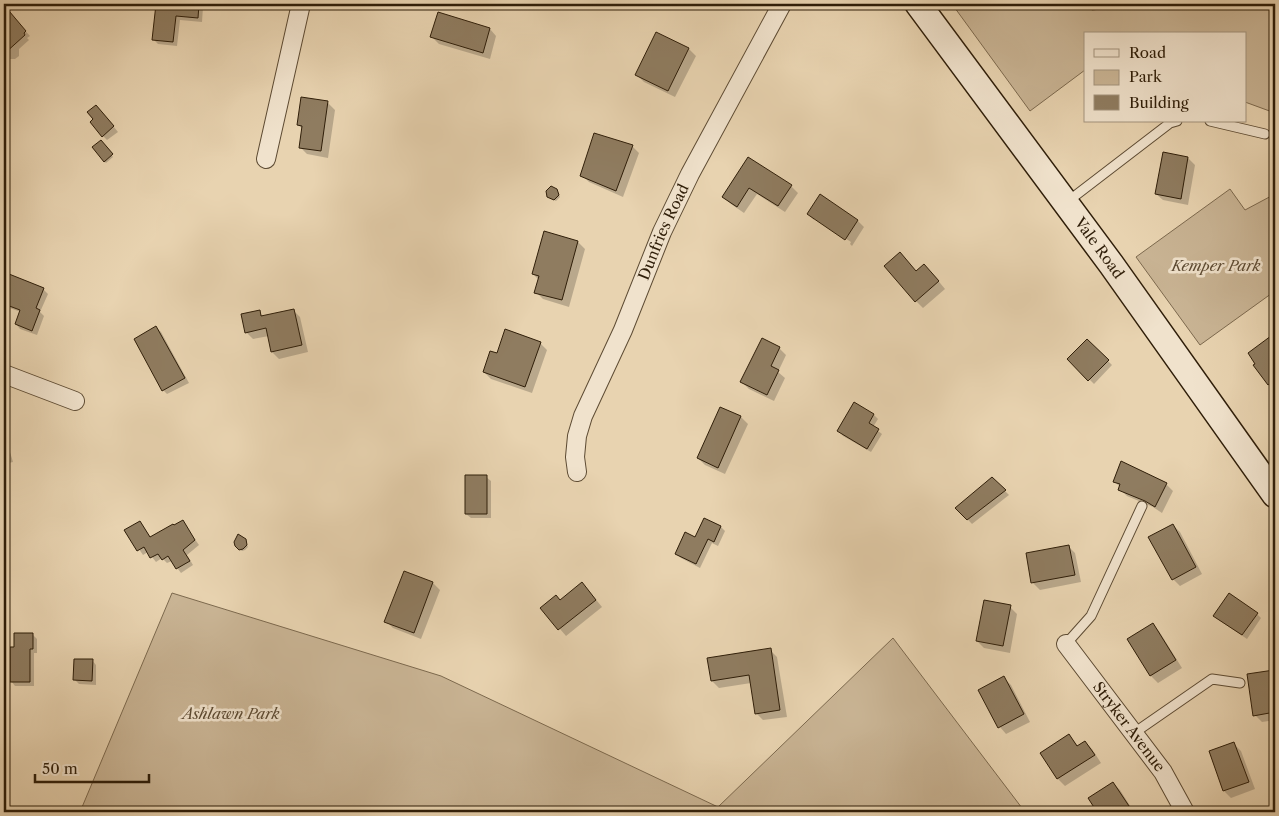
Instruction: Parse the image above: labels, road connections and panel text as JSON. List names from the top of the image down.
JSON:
{
  "streets": {
    "main road": ["Vale Road"],
    "street": ["Dunfries Road", "Stryker Avenue"]
  },
  "parks": ["Kemper Park", "Ashlawn Park"],
  "legend": ["Road", "Park", "Building"],
  "scale_bar": "50 m"
}
